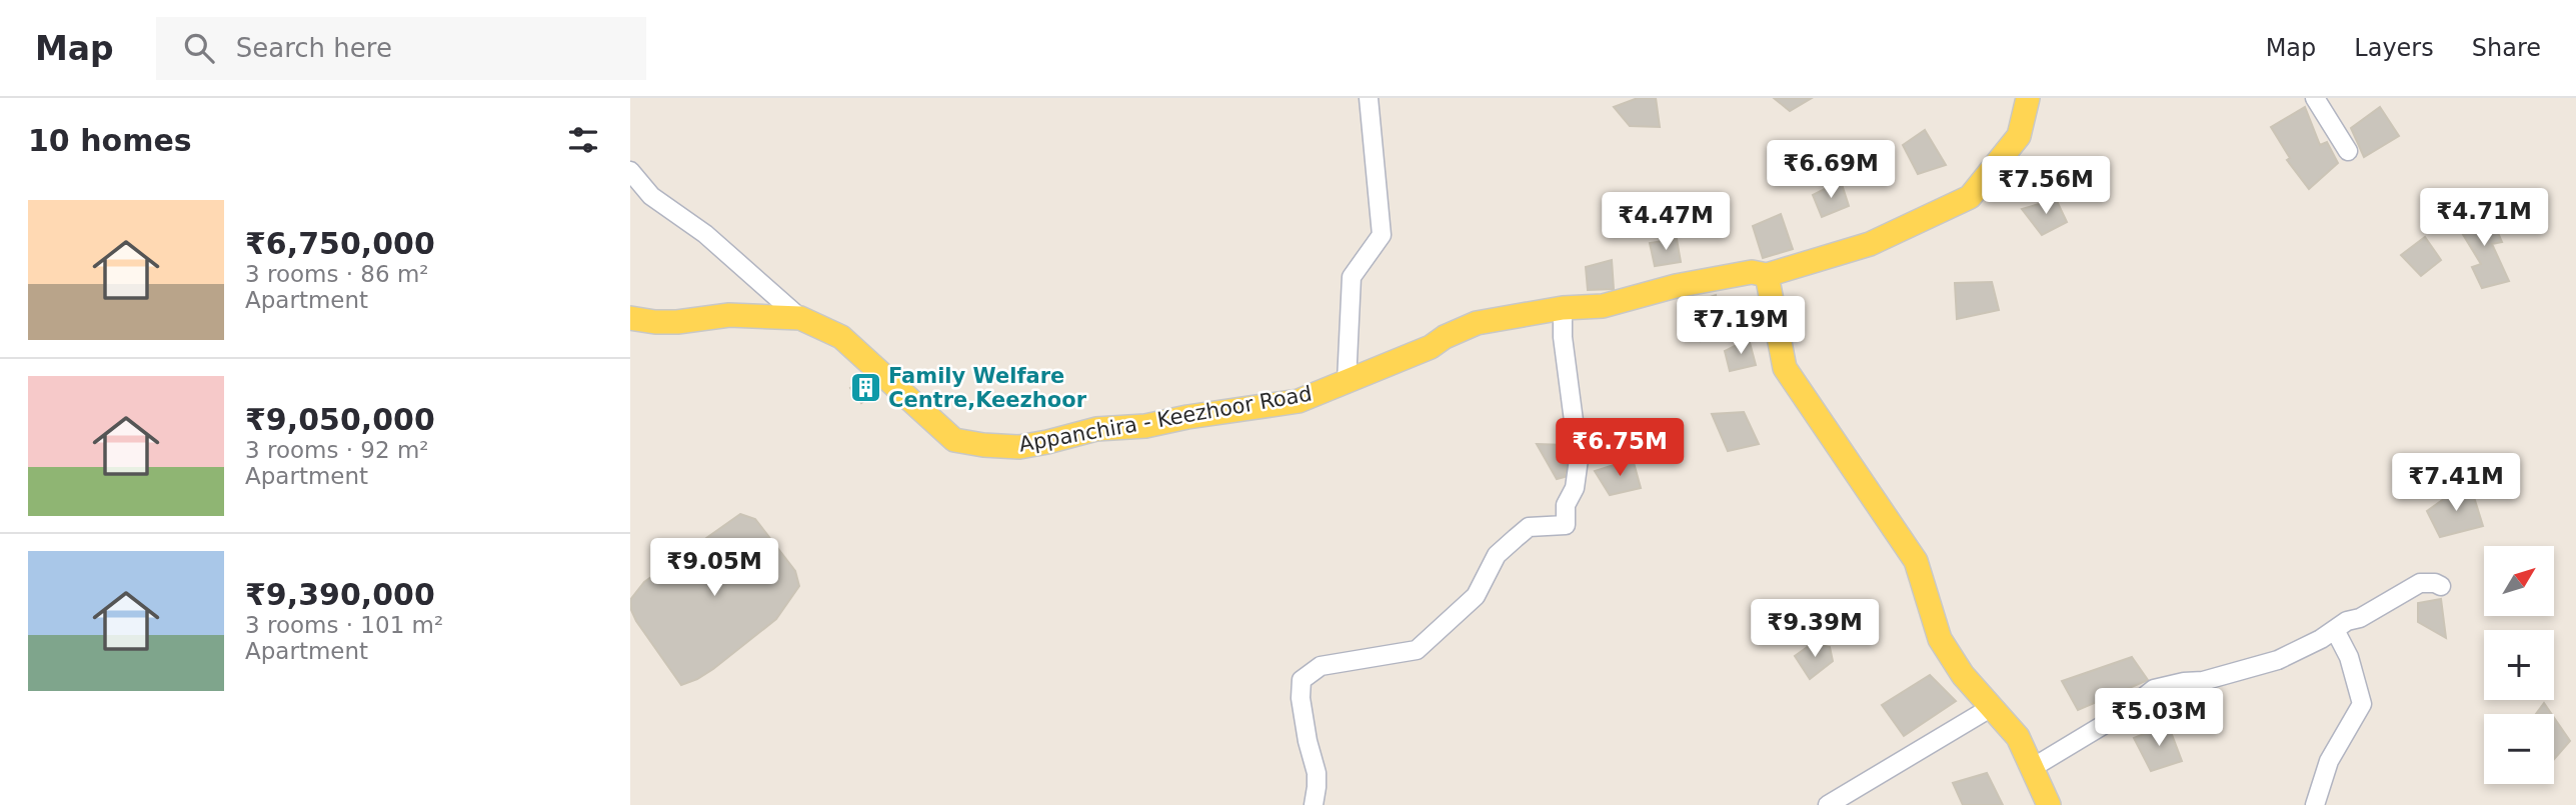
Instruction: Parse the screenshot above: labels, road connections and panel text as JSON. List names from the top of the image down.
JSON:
{
  "streets": {
    "main road": ["Appanchira - Keezhoor Road"]
  },
  "places": {
    "building": ["Family Welfare Centre,Keezhoor"]
  },
  "north": "top right",
  "page": {
    "header": "Map",
    "search": "Search here",
    "nav": ["Map", "Layers", "Share"],
    "heading": "10 homes",
    "price": [
      "₹6.69M",
      "₹7.56M",
      "₹4.71M",
      "₹4.47M",
      "₹7.19M",
      "₹6.75M",
      "₹7.41M",
      "₹9.05M",
      "₹9.39M",
      "₹5.03M"
    ],
    "list": [
      {
        "name": "₹6,750,000",
        "note": "3 rooms · 86 m² · Apartment"
      },
      {
        "name": "₹9,050,000",
        "note": "3 rooms · 92 m² · Apartment"
      },
      {
        "name": "₹9,390,000",
        "note": "3 rooms · 101 m² · Apartment"
      }
    ],
    "map_buttons": ["+", "−"]
  }
}
